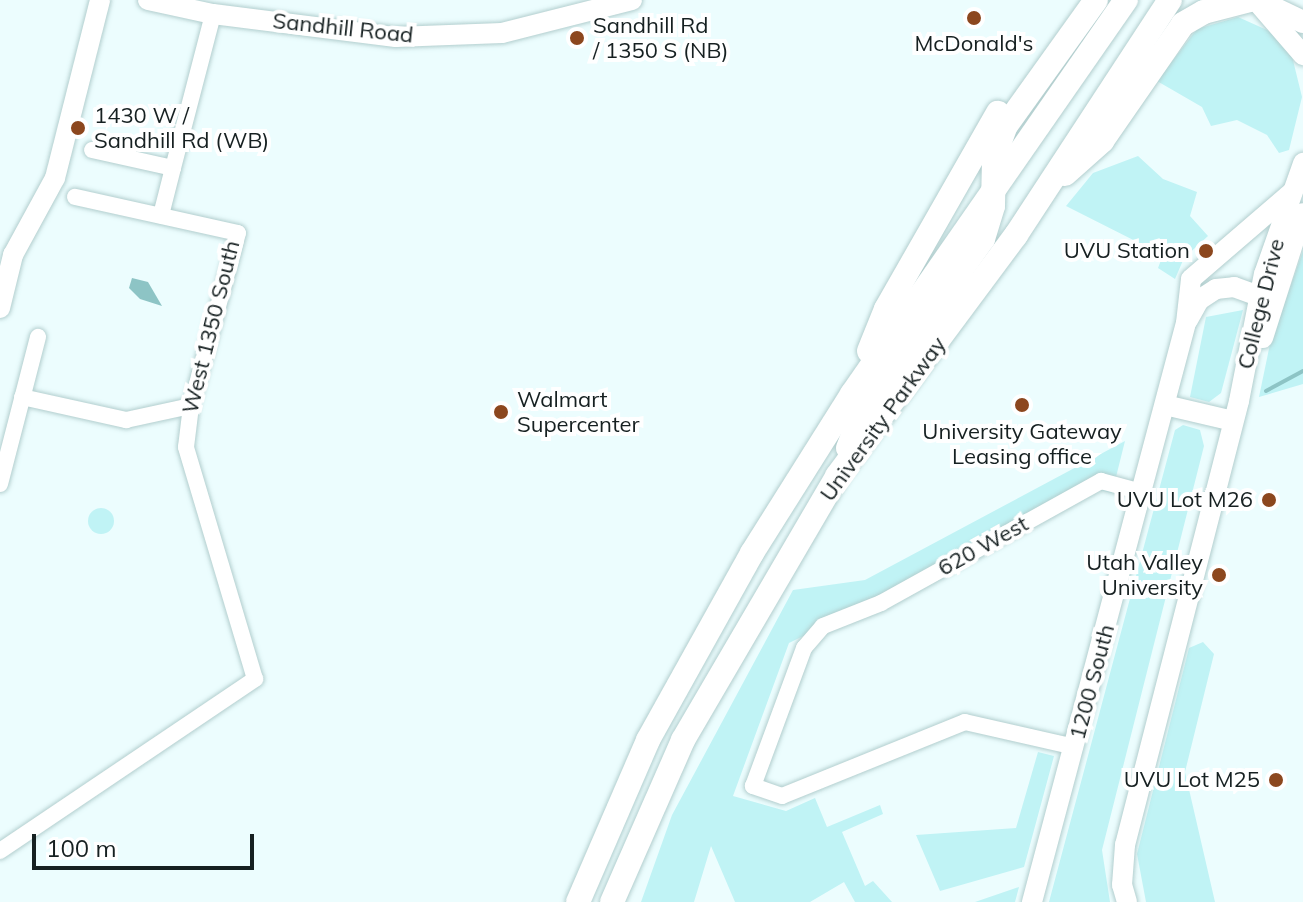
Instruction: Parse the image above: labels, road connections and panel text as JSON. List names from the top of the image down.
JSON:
{
  "streets": {
    "main road": ["University Parkway"],
    "street": [
      "Sandhill Road",
      "College Drive",
      "West 1350 South",
      "620 West",
      "1200 South"
    ]
  },
  "crossings": [
    ["College Drive", "1200 South"],
    ["620 West", "1200 South"]
  ],
  "places": [
    "McDonald's",
    "Sandhill Rd / 1350 S (NB)",
    "1430 W / Sandhill Rd (WB)",
    "UVU Station",
    "University Gateway Leasing office",
    "Walmart Supercenter",
    "UVU Lot M26",
    "Utah Valley University",
    "UVU Lot M25"
  ],
  "scale_bar": "100 m"
}
